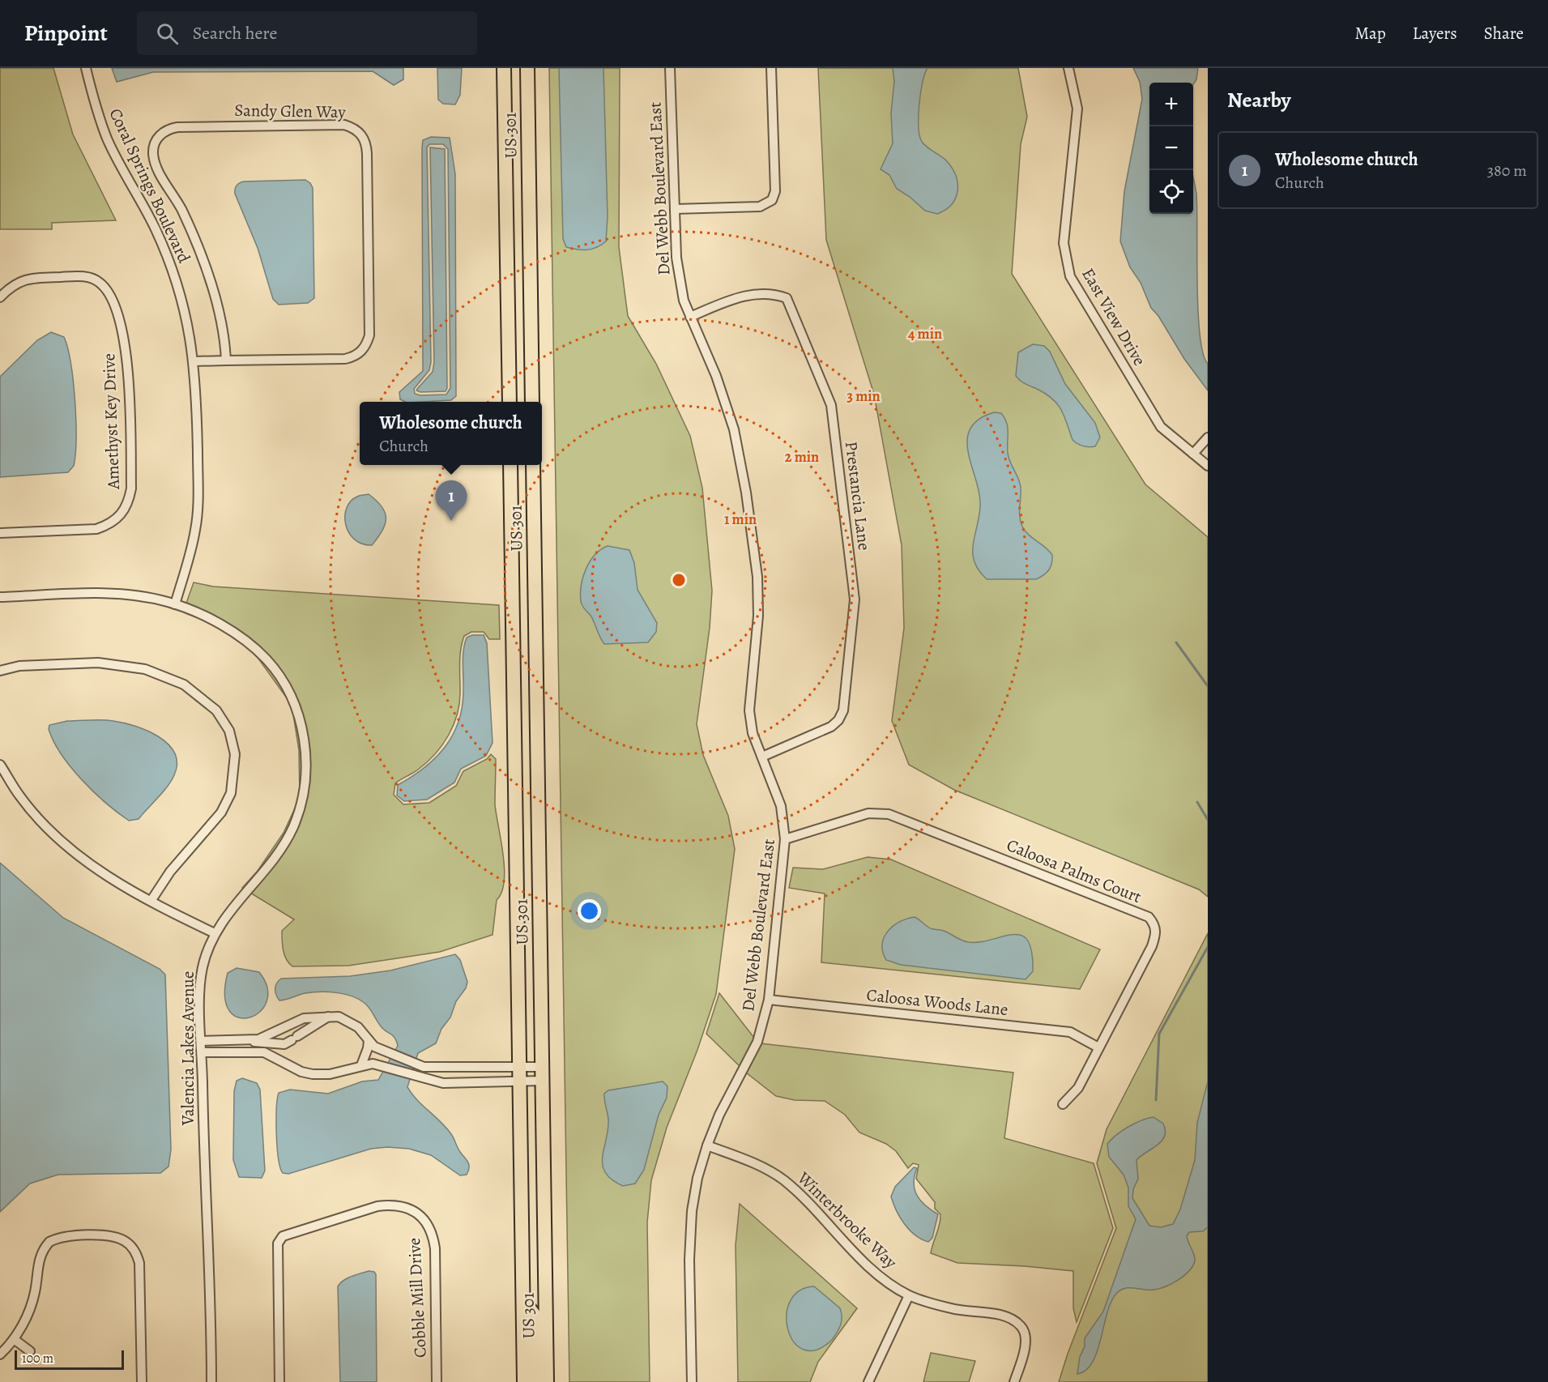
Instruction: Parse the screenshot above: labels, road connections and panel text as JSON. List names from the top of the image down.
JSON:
{
  "streets": {
    "main road": ["US 301"],
    "street": [
      "Sandy Glen Way",
      "Coral Springs Boulevard",
      "Del Webb Boulevard East",
      "East View Drive",
      "Amethyst Key Drive",
      "Prestancia Lane",
      "Caloosa Palms Court",
      "Caloosa Woods Lane",
      "Valencia Lakes Avenue",
      "Winterbrooke Way",
      "Cobble Mill Drive"
    ]
  },
  "crossings": [
    ["Sandy Glen Way", "Coral Springs Boulevard"],
    ["Coral Springs Boulevard", "Valencia Lakes Avenue"],
    ["Del Webb Boulevard East", "Prestancia Lane"],
    ["Del Webb Boulevard East", "Caloosa Palms Court"],
    ["Del Webb Boulevard East", "Caloosa Woods Lane"],
    ["Del Webb Boulevard East", "Winterbrooke Way"],
    ["Caloosa Palms Court", "Caloosa Woods Lane"]
  ],
  "scale_bar": "100 m",
  "page": {
    "header": "Pinpoint",
    "search": "Search here",
    "nav": ["Map", "Layers", "Share"],
    "heading": "Nearby",
    "map_buttons": ["+", "−"],
    "list": [
      {
        "mark": "1",
        "name": "Wholesome church",
        "note": "Church",
        "value": "380 m"
      }
    ],
    "popup": ["Wholesome church", "Church"],
    "pins": "1",
    "scale": "100 m"
  },
  "rings": [
    "4 min",
    "3 min",
    "2 min",
    "1 min"
  ]
}
